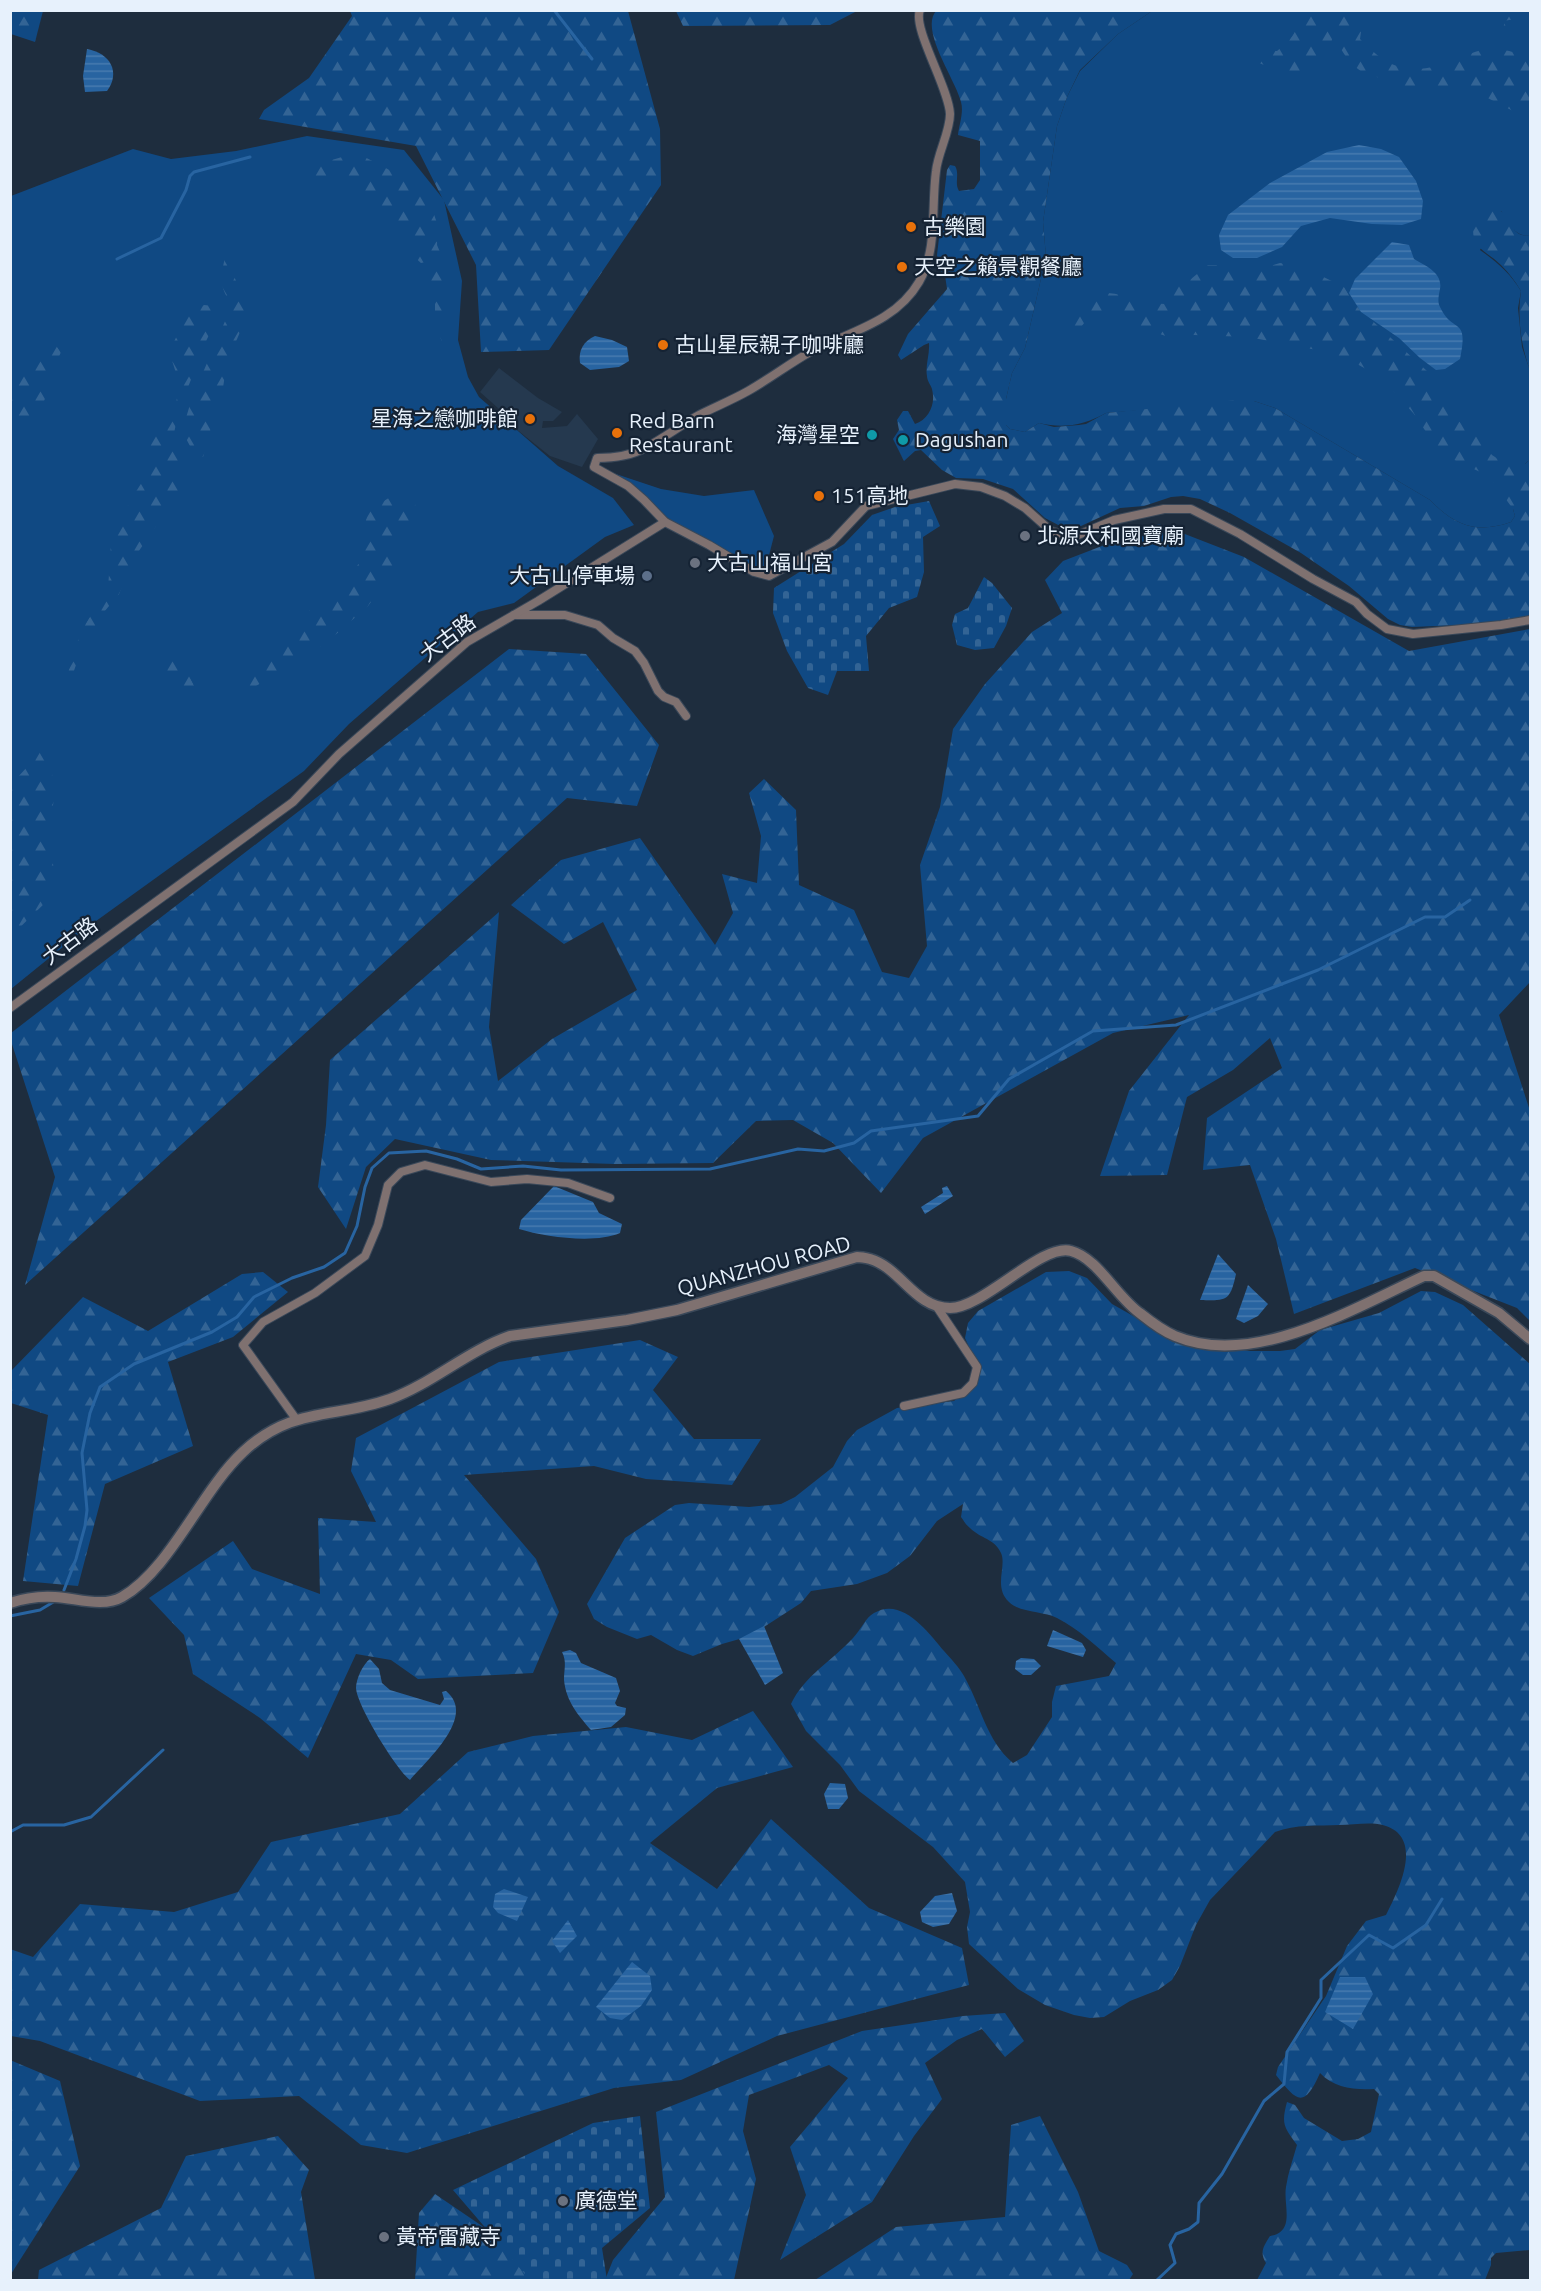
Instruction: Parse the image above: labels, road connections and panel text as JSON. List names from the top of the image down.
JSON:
{
  "streets": {
    "street": ["大古路", "QUANZHOU ROAD"]
  },
  "places": [
    "古樂園",
    "天空之籟景觀餐廳",
    "古山星辰親子咖啡廳",
    "星海之戀咖啡館",
    "Red Barn Restaurant",
    "海灣星空",
    "Dagushan",
    "151高地",
    "北源太和國寶廟",
    "大古山福山宮",
    "大古山停車場",
    "廣德堂",
    "黃帝雷藏寺"
  ]
}
